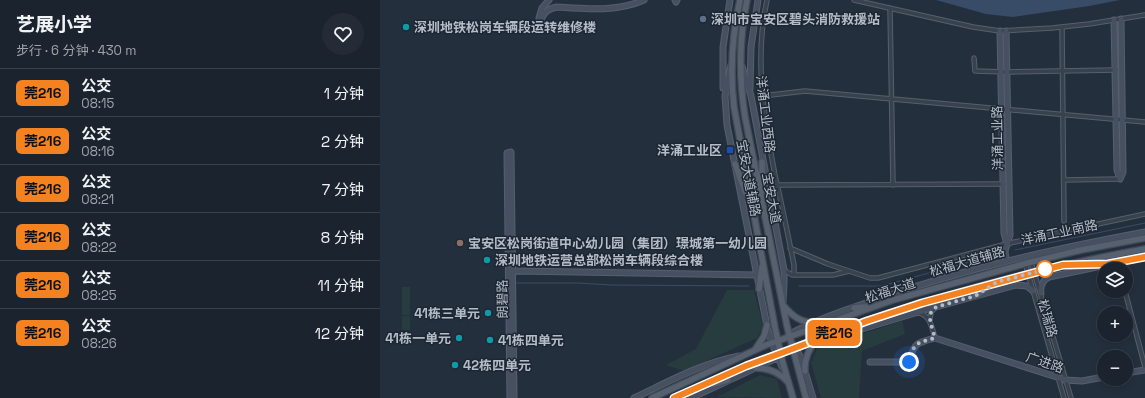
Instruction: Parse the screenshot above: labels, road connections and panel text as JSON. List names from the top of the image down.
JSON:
{
  "streets": {
    "main road": [
      "洋涌工业路",
      "宝安大道辅路",
      "宝安大道",
      "松福大道辅路",
      "松福大道",
      "朗碧路",
      "广进路"
    ],
    "street": ["洋涌工业西路", "洋涌工业南路", "松瑞路"]
  },
  "crossings": [
    ["洋涌工业西路", "洋涌工业南路"],
    ["洋涌工业路", "洋涌工业南路"],
    ["洋涌工业路", "松福大道辅路"],
    ["宝安大道辅路", "宝安大道"],
    ["宝安大道辅路", "松福大道"],
    ["宝安大道", "松福大道辅路"],
    ["宝安大道", "松福大道"],
    ["松福大道辅路", "松福大道"],
    ["松福大道", "松瑞路"],
    ["松瑞路", "广进路"]
  ],
  "places": {
    "other": [
      "深圳市宝安区碧头消防救援站",
      "深圳地铁松岗车辆段运转维修楼",
      "宝安区松岗街道中心幼儿园（集团）璟城第一幼儿园",
      "深圳地铁运营总部松岗车辆段综合楼",
      "41栋三单元",
      "41栋一单元",
      "41栋四单元",
      "42栋四单元"
    ],
    "transit": ["洋涌工业区"]
  },
  "lines": ["bus line 莞216"],
  "page": {
    "heading": ["艺展小学", "步行 · 6 分钟 · 430 m"],
    "on_map": "莞216",
    "list": [
      {
        "mark": "莞216",
        "name": "公交",
        "note": "08:15",
        "value": "1 分钟"
      },
      {
        "mark": "莞216",
        "name": "公交",
        "note": "08:16",
        "value": "2 分钟"
      },
      {
        "mark": "莞216",
        "name": "公交",
        "note": "08:21",
        "value": "7 分钟"
      },
      {
        "mark": "莞216",
        "name": "公交",
        "note": "08:22",
        "value": "8 分钟"
      },
      {
        "mark": "莞216",
        "name": "公交",
        "note": "08:25",
        "value": "11 分钟"
      },
      {
        "mark": "莞216",
        "name": "公交",
        "note": "08:26",
        "value": "12 分钟"
      }
    ],
    "map_buttons": ["+", "−"]
  }
}
